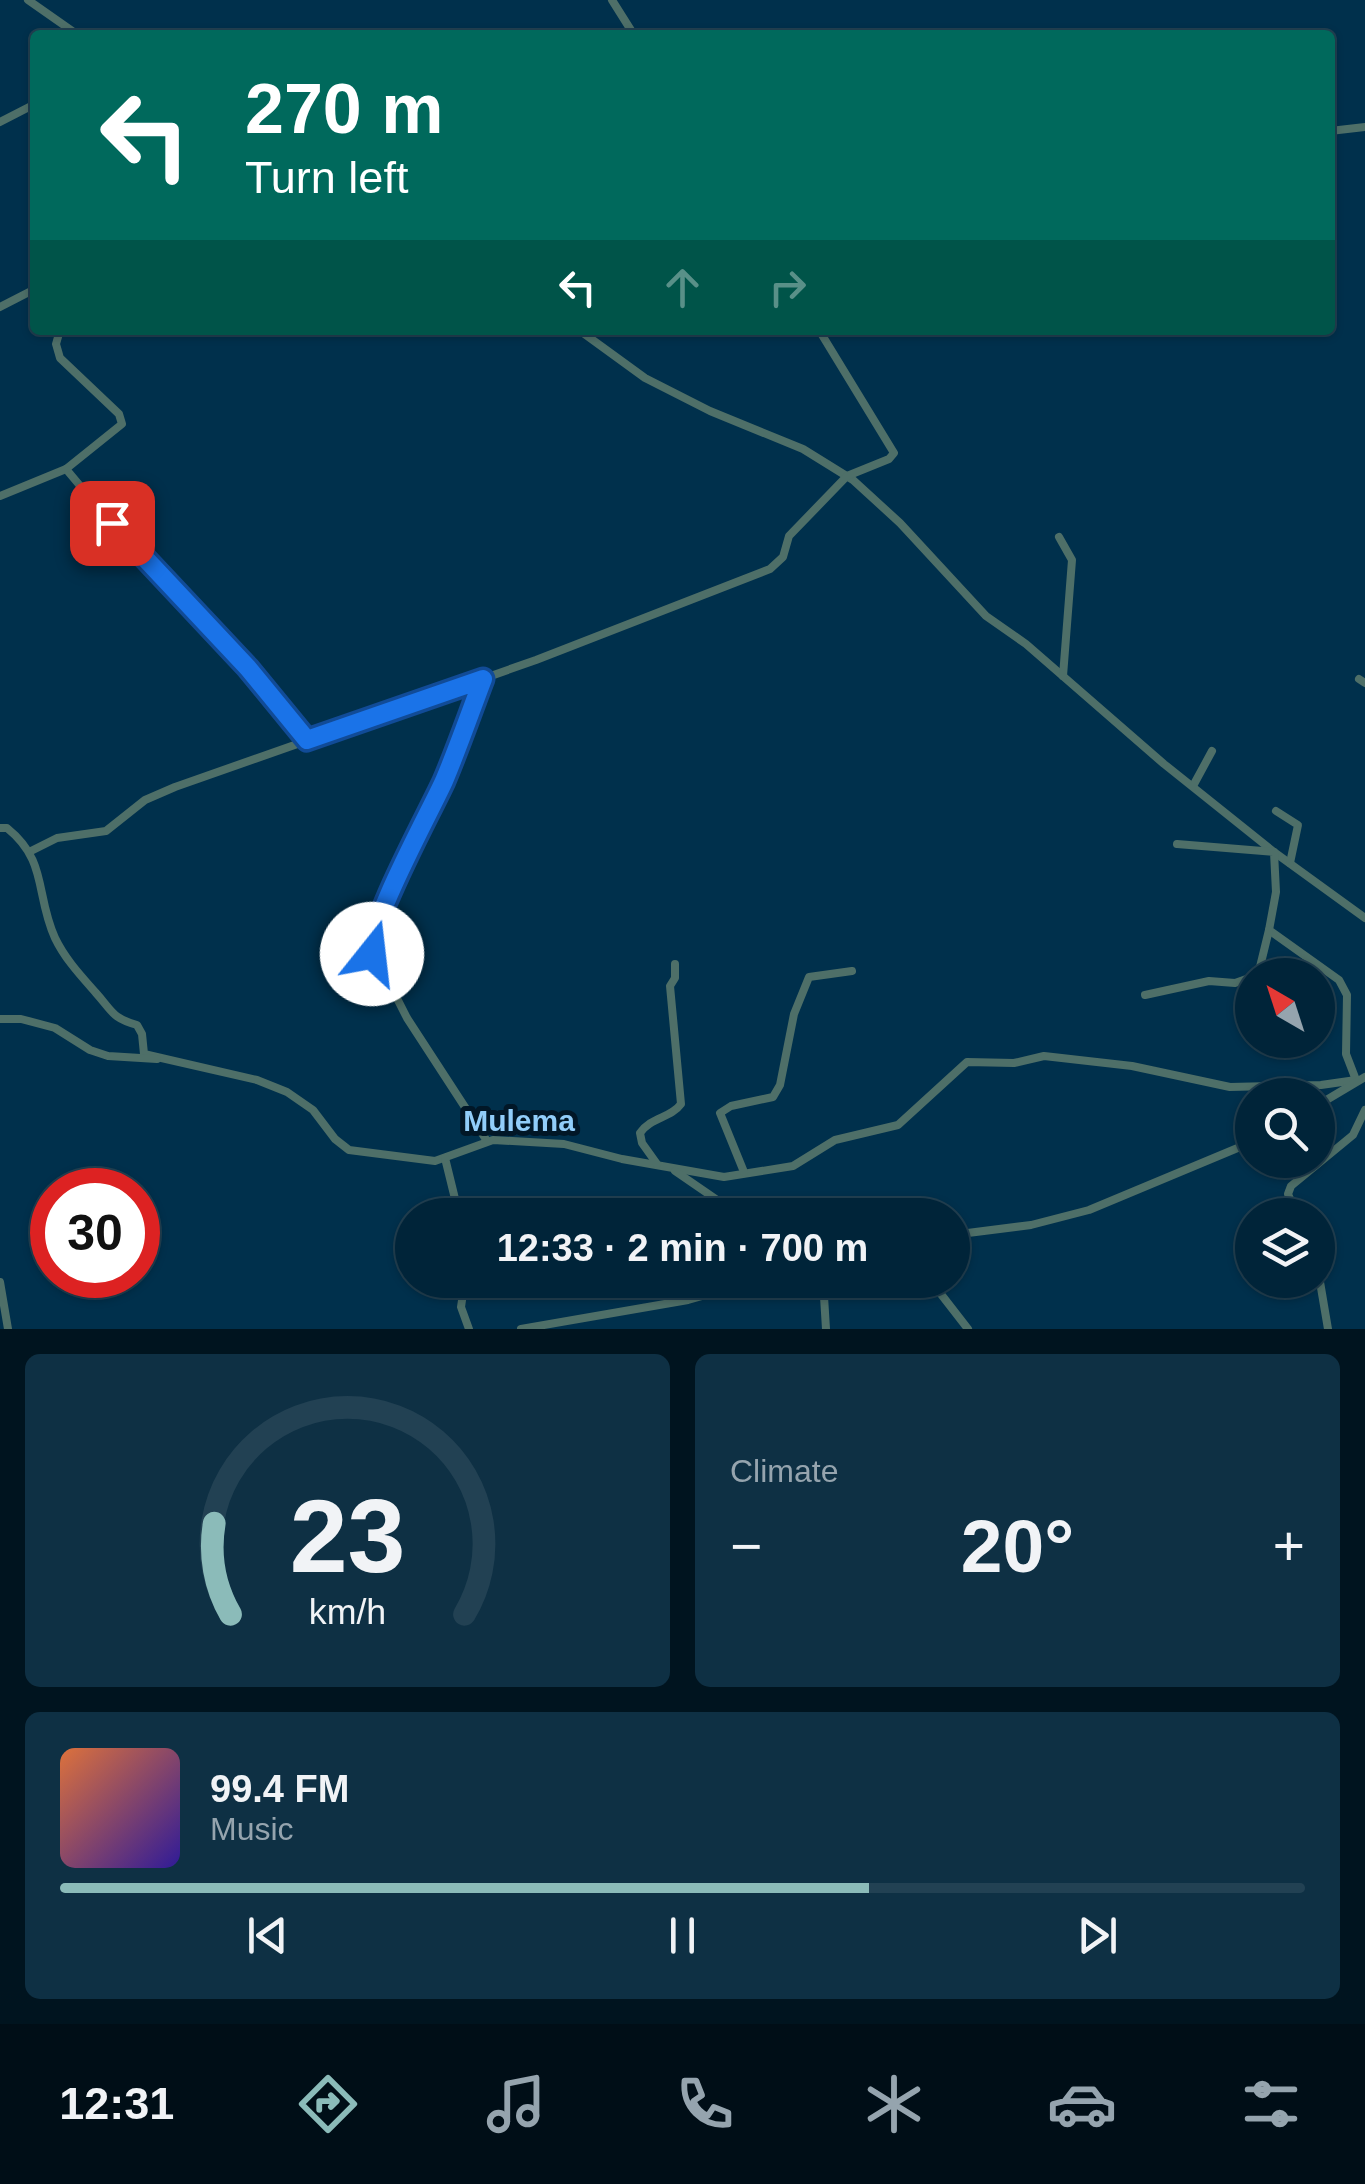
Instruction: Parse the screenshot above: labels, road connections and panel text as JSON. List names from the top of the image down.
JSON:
{
  "districts": ["Mulema"],
  "north": "top left",
  "page": {
    "turn": ["270 m", "Turn left"],
    "limit": "30",
    "trip": "12:33 · 2 min · 700 m",
    "tile": "Climate",
    "heat": ["−", "20°", "+"],
    "song": ["99.4 FM", "Music"],
    "tabs": "12:31",
    "gauge": ["23", "km/h"]
  }
}
